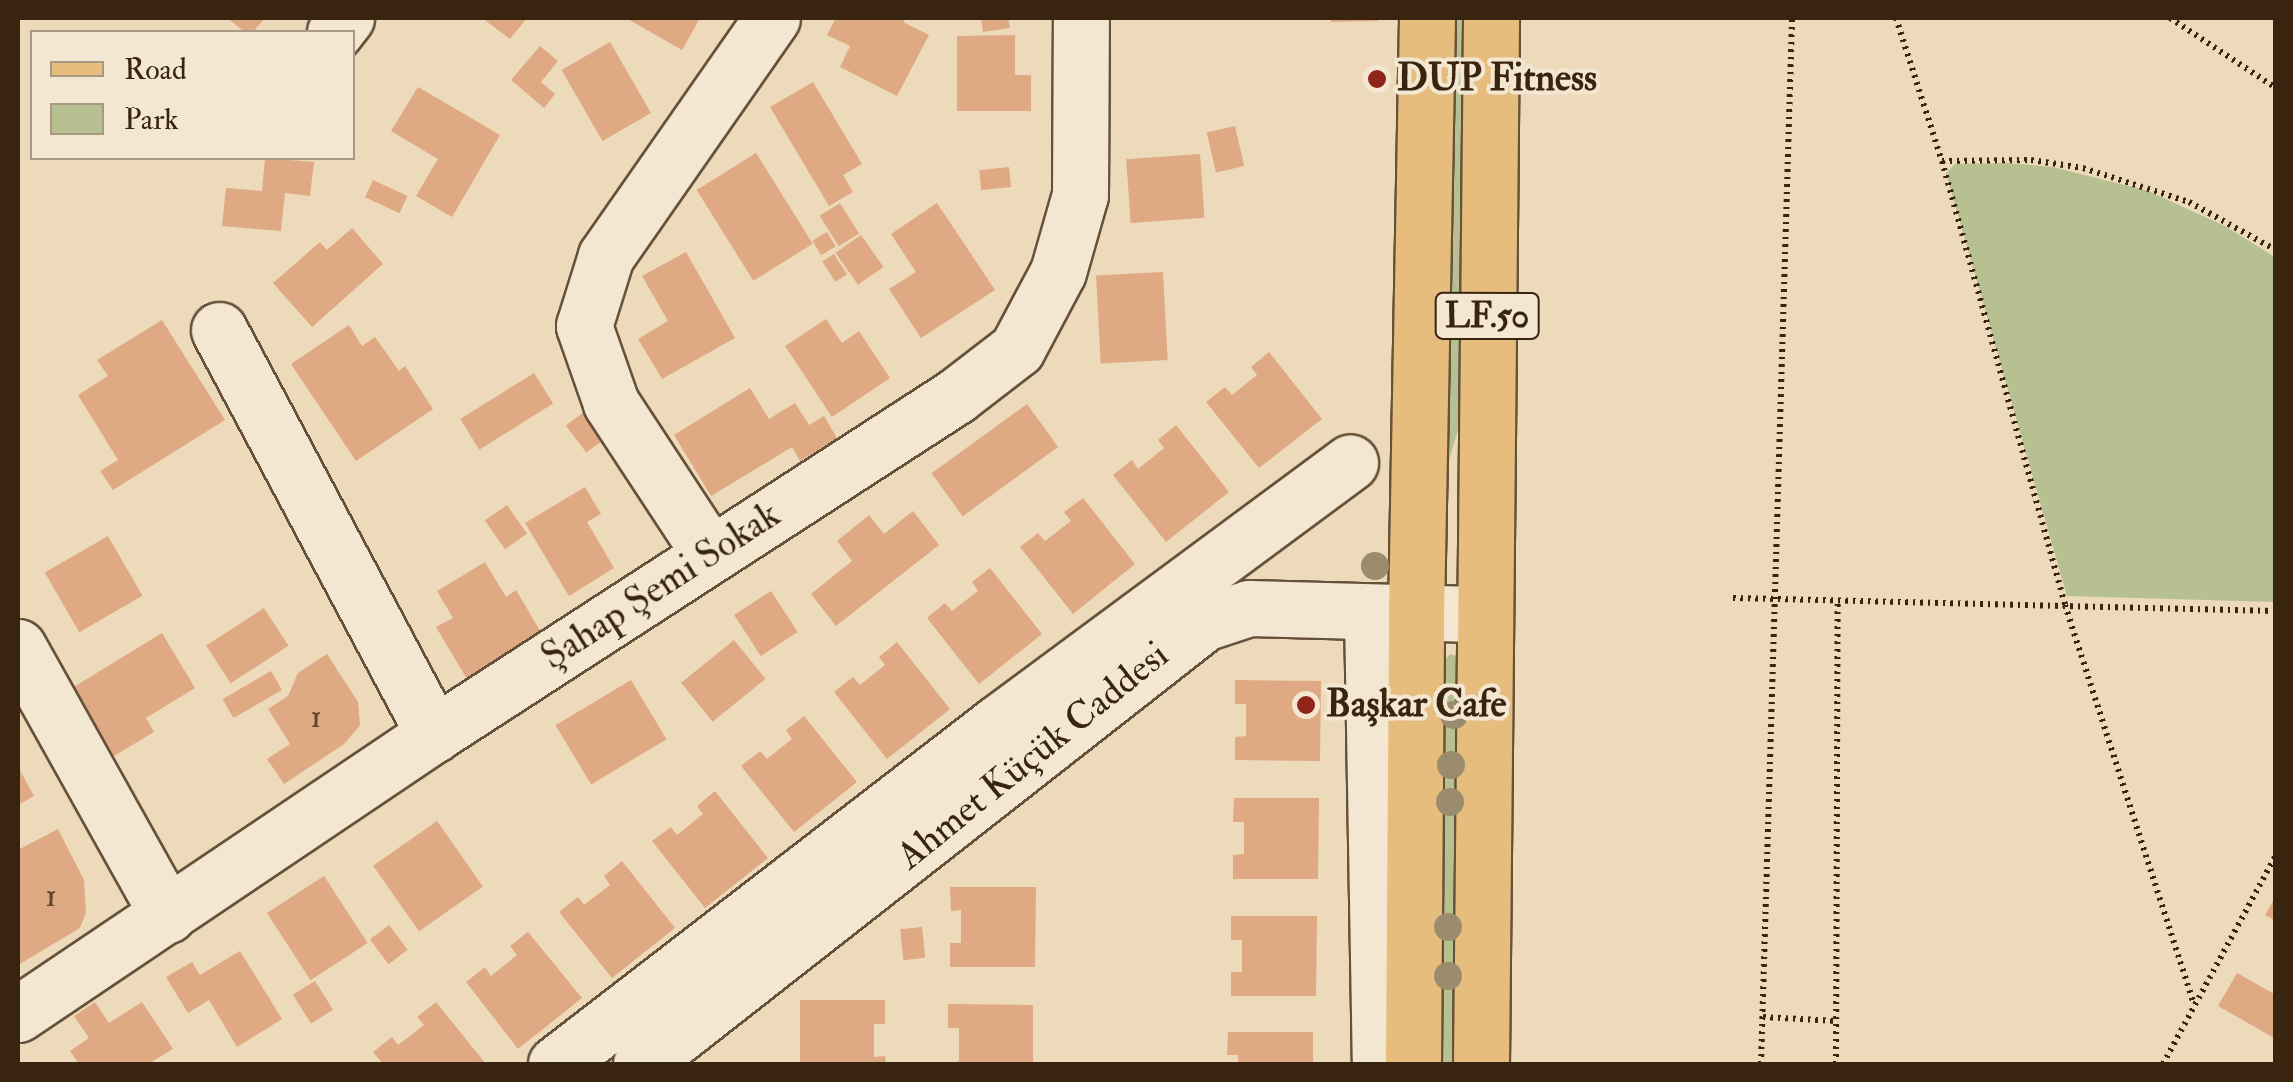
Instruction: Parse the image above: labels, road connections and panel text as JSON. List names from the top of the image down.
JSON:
{
  "streets": {
    "main road": ["LF.50"],
    "street": ["Şahap Şemi Sokak", "Ahmet Küçük Caddesi"]
  },
  "crossings": [
    ["LF.50", "Ahmet Küçük Caddesi"]
  ],
  "places": ["DUP Fitness", "Başkar Cafe"],
  "house_numbers": ["1", "1"],
  "legend": ["Road", "Park"]
}
